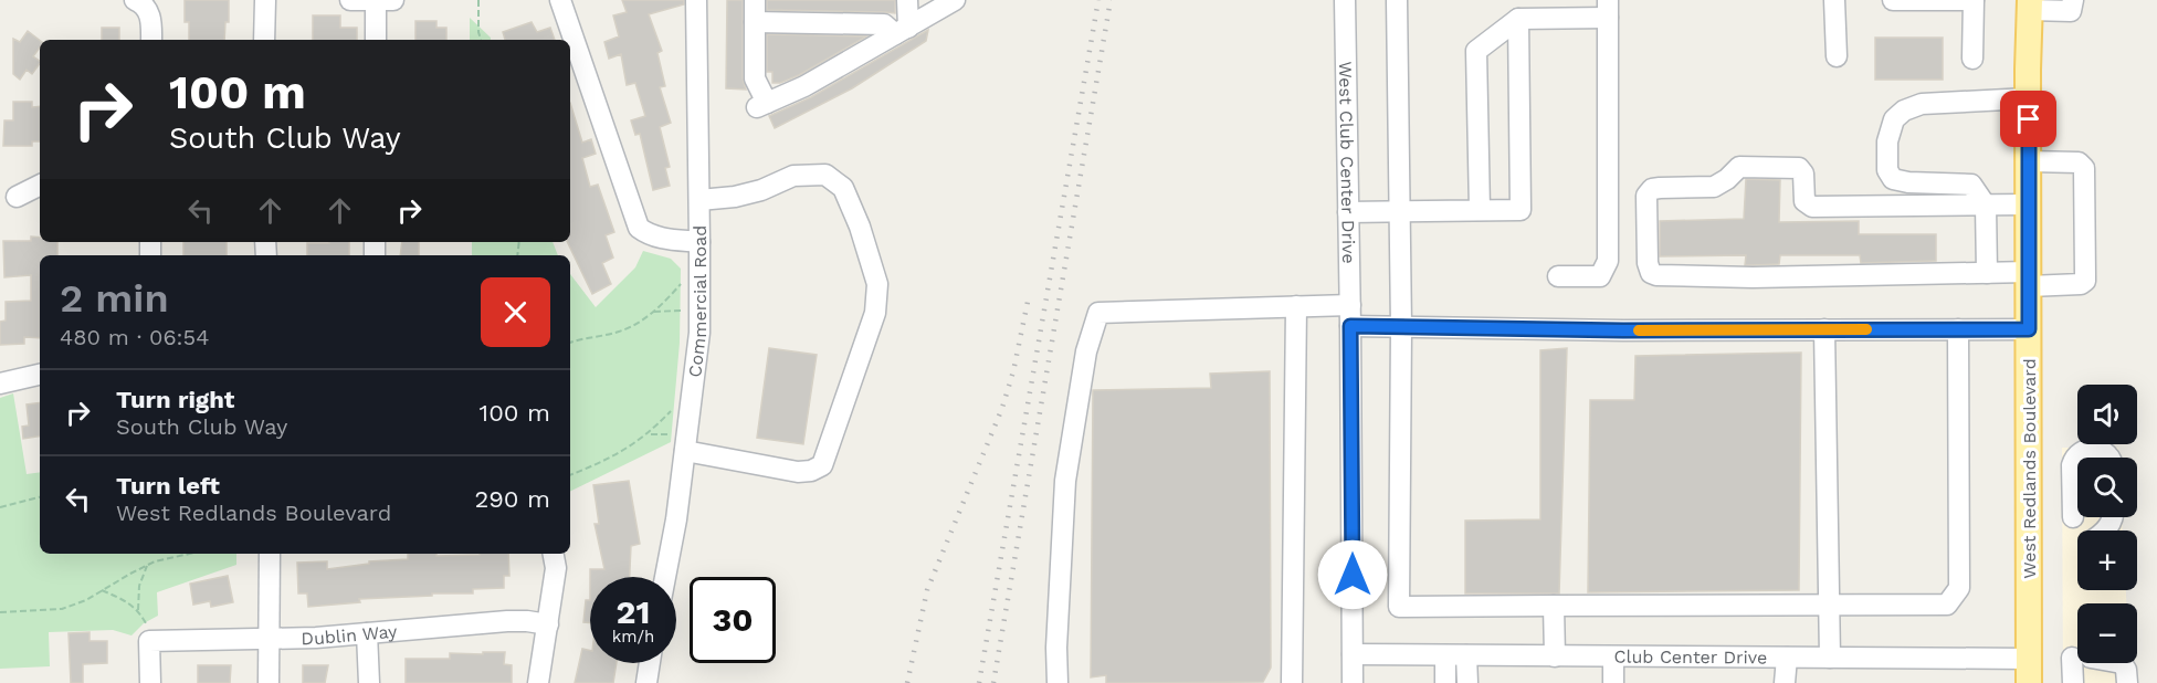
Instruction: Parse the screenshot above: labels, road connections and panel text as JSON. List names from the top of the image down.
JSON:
{
  "streets": {
    "main road": ["West Redlands Boulevard"],
    "street": [
      "West Club Center Drive",
      "Commercial Road",
      "Dublin Way",
      "Club Center Drive"
    ]
  },
  "crossings": [
    ["West Club Center Drive", "Club Center Drive"],
    ["West Redlands Boulevard", "Club Center Drive"]
  ],
  "page": {
    "turn": ["100 m", "South Club Way"],
    "heading": ["2 min", "480 m · 06:54"],
    "list": [
      {
        "name": "Turn right",
        "note": "South Club Way",
        "value": "100 m"
      },
      {
        "name": "Turn left",
        "note": "West Redlands Boulevard",
        "value": "290 m"
      }
    ],
    "map_buttons": ["+", "−"],
    "speed": "21 km/h",
    "limit": "30"
  }
}
